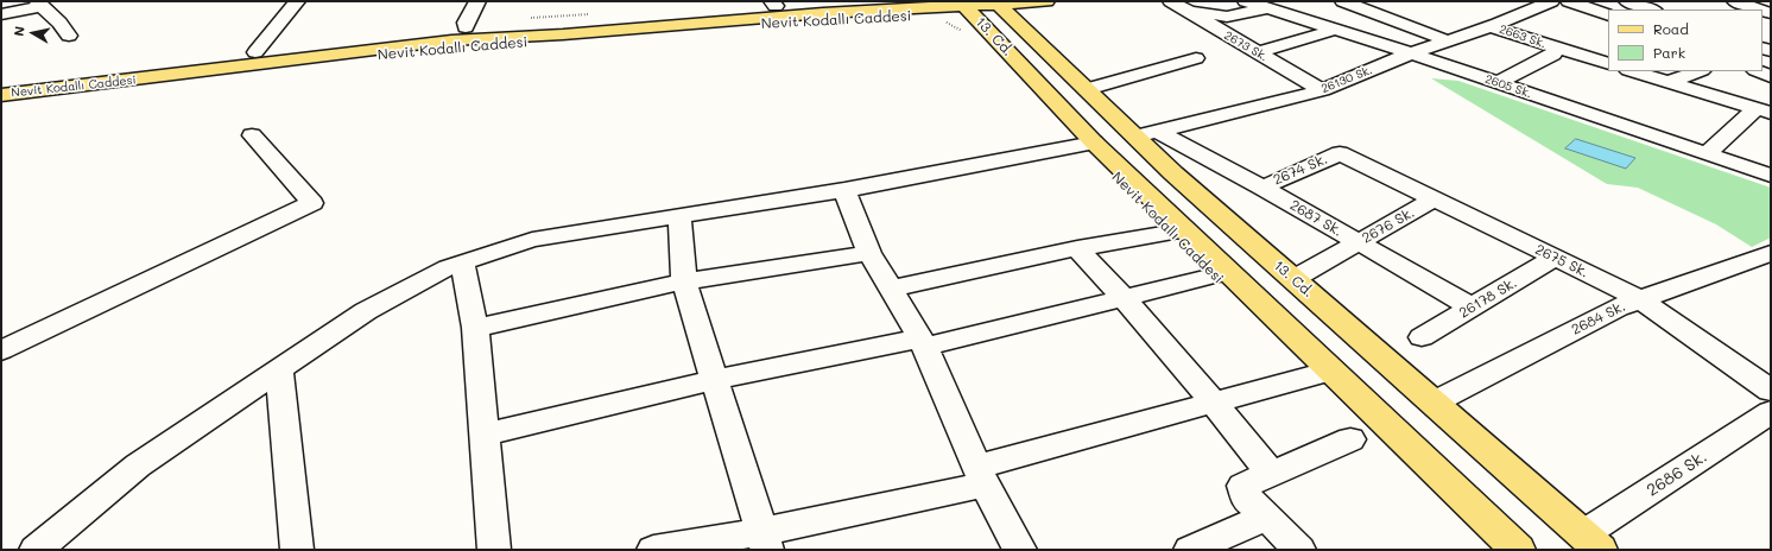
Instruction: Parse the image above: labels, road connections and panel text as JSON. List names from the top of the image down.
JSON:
{
  "streets": {
    "main road": ["Nevit Kodallı Caddesi", "13. Cd."],
    "street": [
      "2663 Sk.",
      "2673 Sk.",
      "26130 Sk.",
      "2605 Sk.",
      "2674 Sk.",
      "2687 Sk.",
      "2676 Sk.",
      "2675 Sk.",
      "26178 Sk.",
      "2684 Sk.",
      "2686 Sk."
    ]
  },
  "crossings": [
    ["Nevit Kodallı Caddesi", "13. Cd."],
    ["13. Cd.", "26130 Sk."],
    ["13. Cd.", "2687 Sk."],
    ["13. Cd.", "2676 Sk."],
    ["13. Cd.", "2684 Sk."],
    ["13. Cd.", "2686 Sk."],
    ["2663 Sk.", "26130 Sk."],
    ["2673 Sk.", "26130 Sk."],
    ["26130 Sk.", "2605 Sk."],
    ["26130 Sk.", "2687 Sk."],
    ["2674 Sk.", "2687 Sk."],
    ["2674 Sk.", "2675 Sk."],
    ["2687 Sk.", "2676 Sk."],
    ["2687 Sk.", "26178 Sk."],
    ["2676 Sk.", "2675 Sk."],
    ["2675 Sk.", "26178 Sk."],
    ["2675 Sk.", "2684 Sk."]
  ],
  "legend": ["Road", "Park"],
  "north": "left"
}
